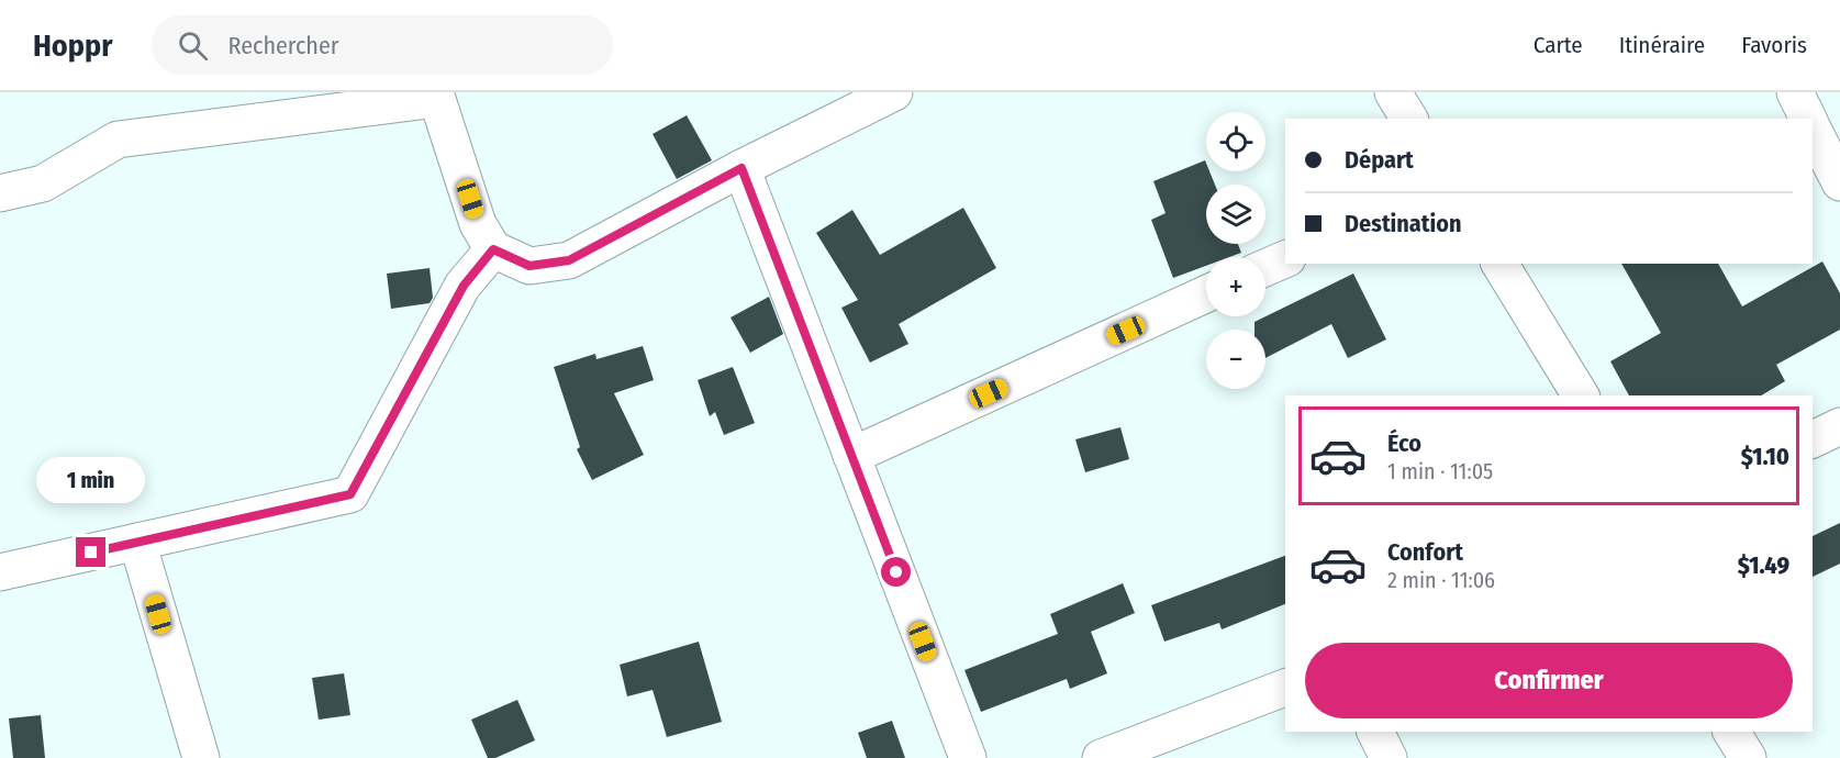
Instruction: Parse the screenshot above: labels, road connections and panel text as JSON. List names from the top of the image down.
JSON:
{
  "page": {
    "header": "Hoppr",
    "search": "Rechercher",
    "nav": ["Carte", "Itinéraire", "Favoris"],
    "map_buttons": ["+", "−"],
    "banner": ["Départ", "Destination"],
    "list": [
      {
        "name": "Éco",
        "note": "1 min · 11:05",
        "value": "$1.10"
      },
      {
        "name": "Confort",
        "note": "2 min · 11:06",
        "value": "$1.49"
      }
    ],
    "bubble": "1 min",
    "buttons": "Confirmer"
  }
}
